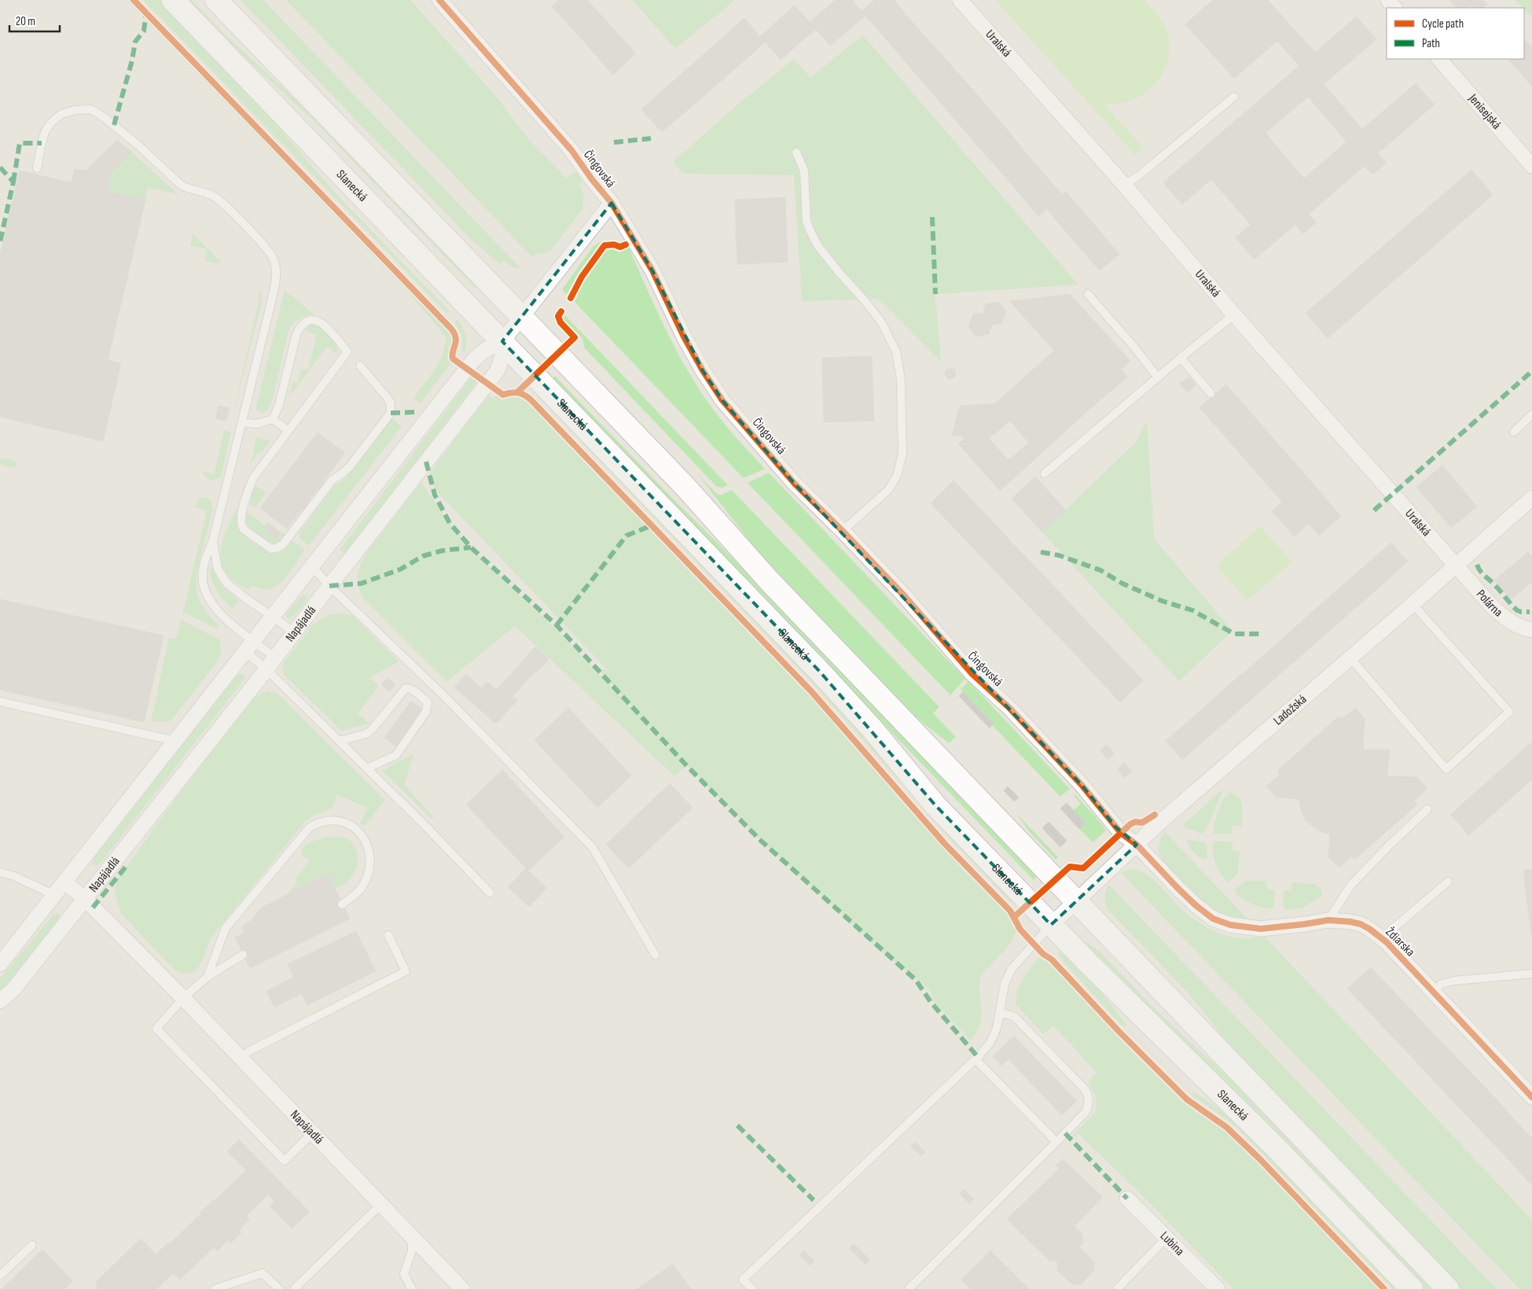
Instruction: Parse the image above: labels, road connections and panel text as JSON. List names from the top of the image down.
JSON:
{
  "streets": {
    "main road": ["Slanecká"],
    "street": [
      "Uralská",
      "Jenisejská",
      "Čingovská",
      "Polárna",
      "Napájadlá",
      "Ladožská",
      "Ždiarska",
      "Lubina"
    ]
  },
  "crossings": [
    ["Uralská", "Polárna"],
    ["Uralská", "Ladožská"],
    ["Čingovská", "Napájadlá"],
    ["Čingovská", "Ladožská"],
    ["Čingovská", "Ždiarska"],
    ["Slanecká", "Napájadlá"],
    ["Slanecká", "Ladožská"],
    ["Polárna", "Ladožská"],
    ["Ladožská", "Ždiarska"]
  ],
  "legend": ["Cycle path", "Path"],
  "scale_bar": "20 m"
}
